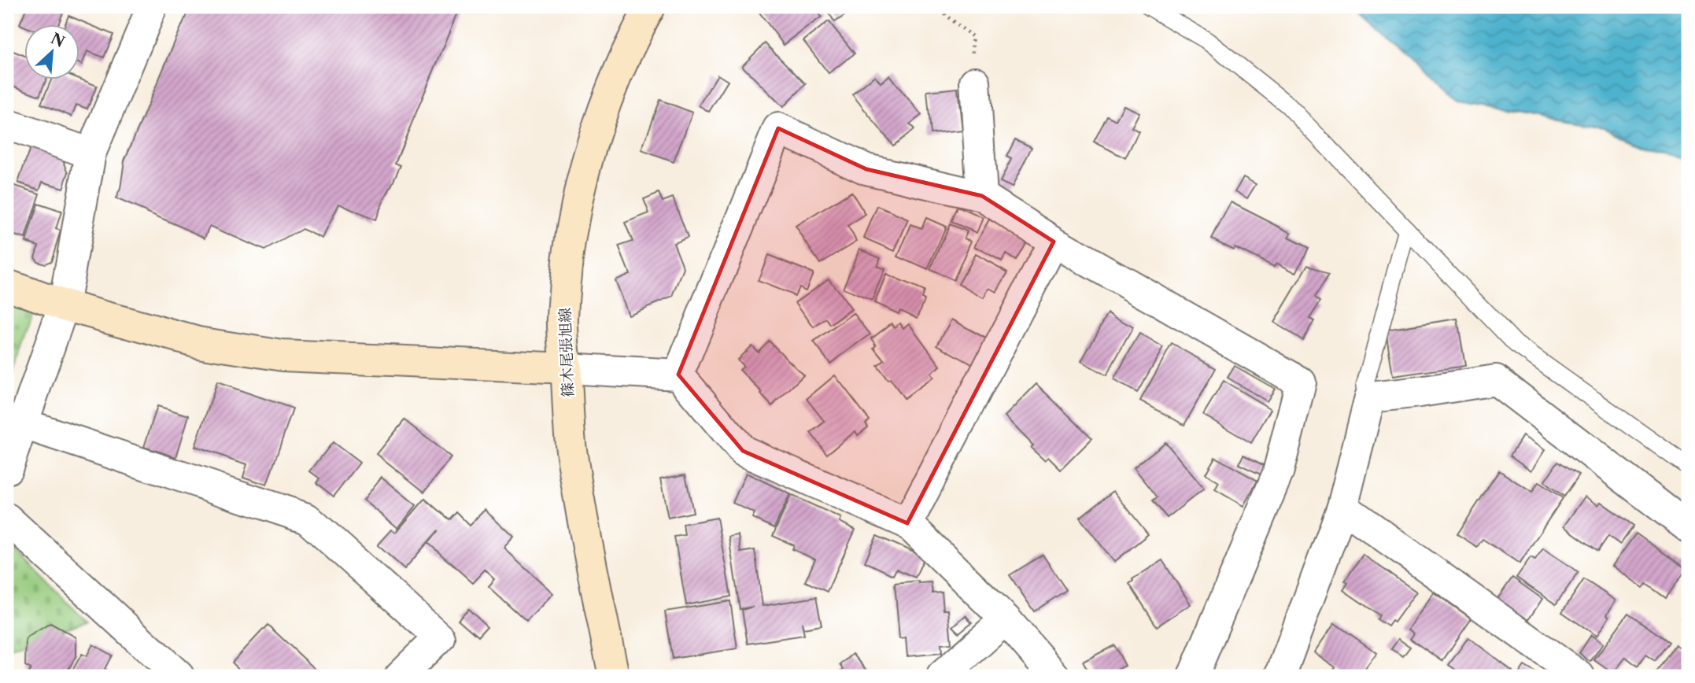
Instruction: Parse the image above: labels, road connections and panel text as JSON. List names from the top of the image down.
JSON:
{
  "streets": {
    "main road": ["篠木尾張旭線"]
  },
  "north": "top right"
}
